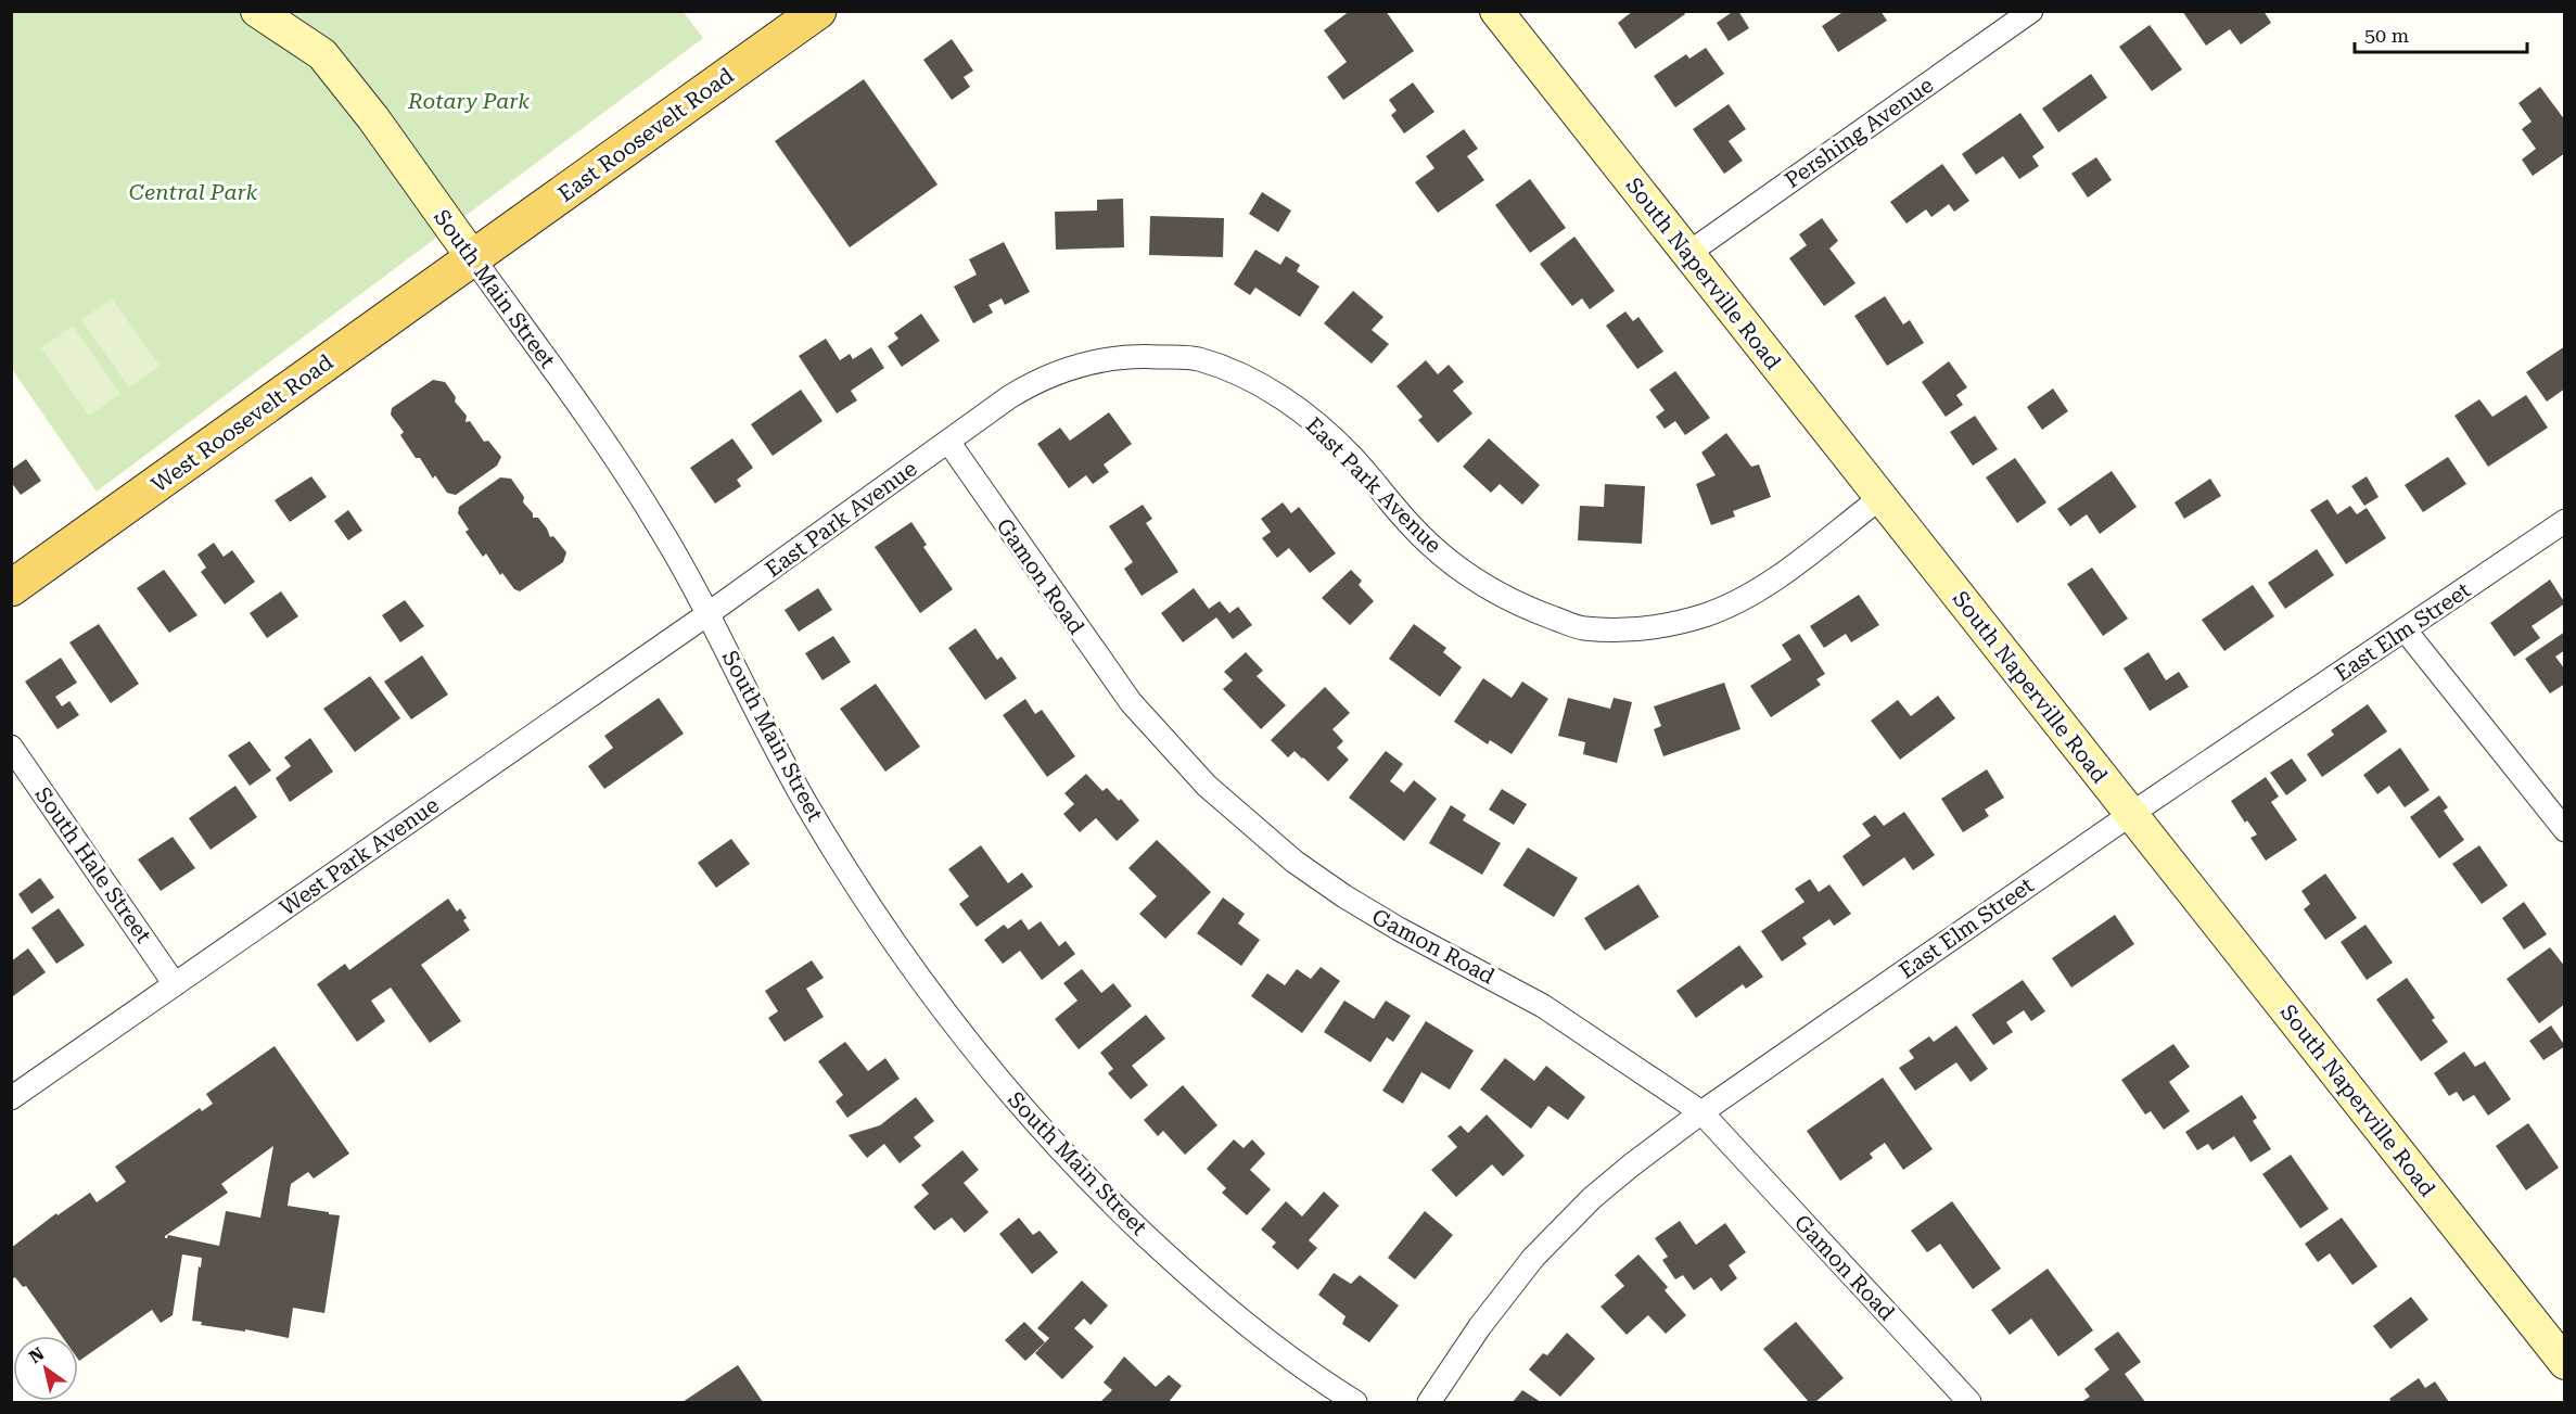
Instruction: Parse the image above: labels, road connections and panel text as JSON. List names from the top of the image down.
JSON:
{
  "streets": {
    "main road": [
      "East Roosevelt Road",
      "South Naperville Road",
      "South Main Street",
      "West Roosevelt Road"
    ],
    "street": [
      "Pershing Avenue",
      "East Park Avenue",
      "Gamon Road",
      "East Elm Street",
      "West Park Avenue",
      "South Hale Street"
    ]
  },
  "crossings": [
    ["Pershing Avenue", "South Naperville Road"],
    ["East Roosevelt Road", "South Main Street"],
    ["East Roosevelt Road", "West Roosevelt Road"],
    ["South Naperville Road", "East Park Avenue"],
    ["South Naperville Road", "East Elm Street"],
    ["South Main Street", "West Roosevelt Road"],
    ["South Main Street", "East Park Avenue"],
    ["South Main Street", "West Park Avenue"],
    ["East Park Avenue", "Gamon Road"],
    ["East Park Avenue", "West Park Avenue"],
    ["Gamon Road", "East Elm Street"],
    ["West Park Avenue", "South Hale Street"]
  ],
  "parks": ["Rotary Park", "Central Park"],
  "scale_bar": "50 m",
  "north": "top left"
}
